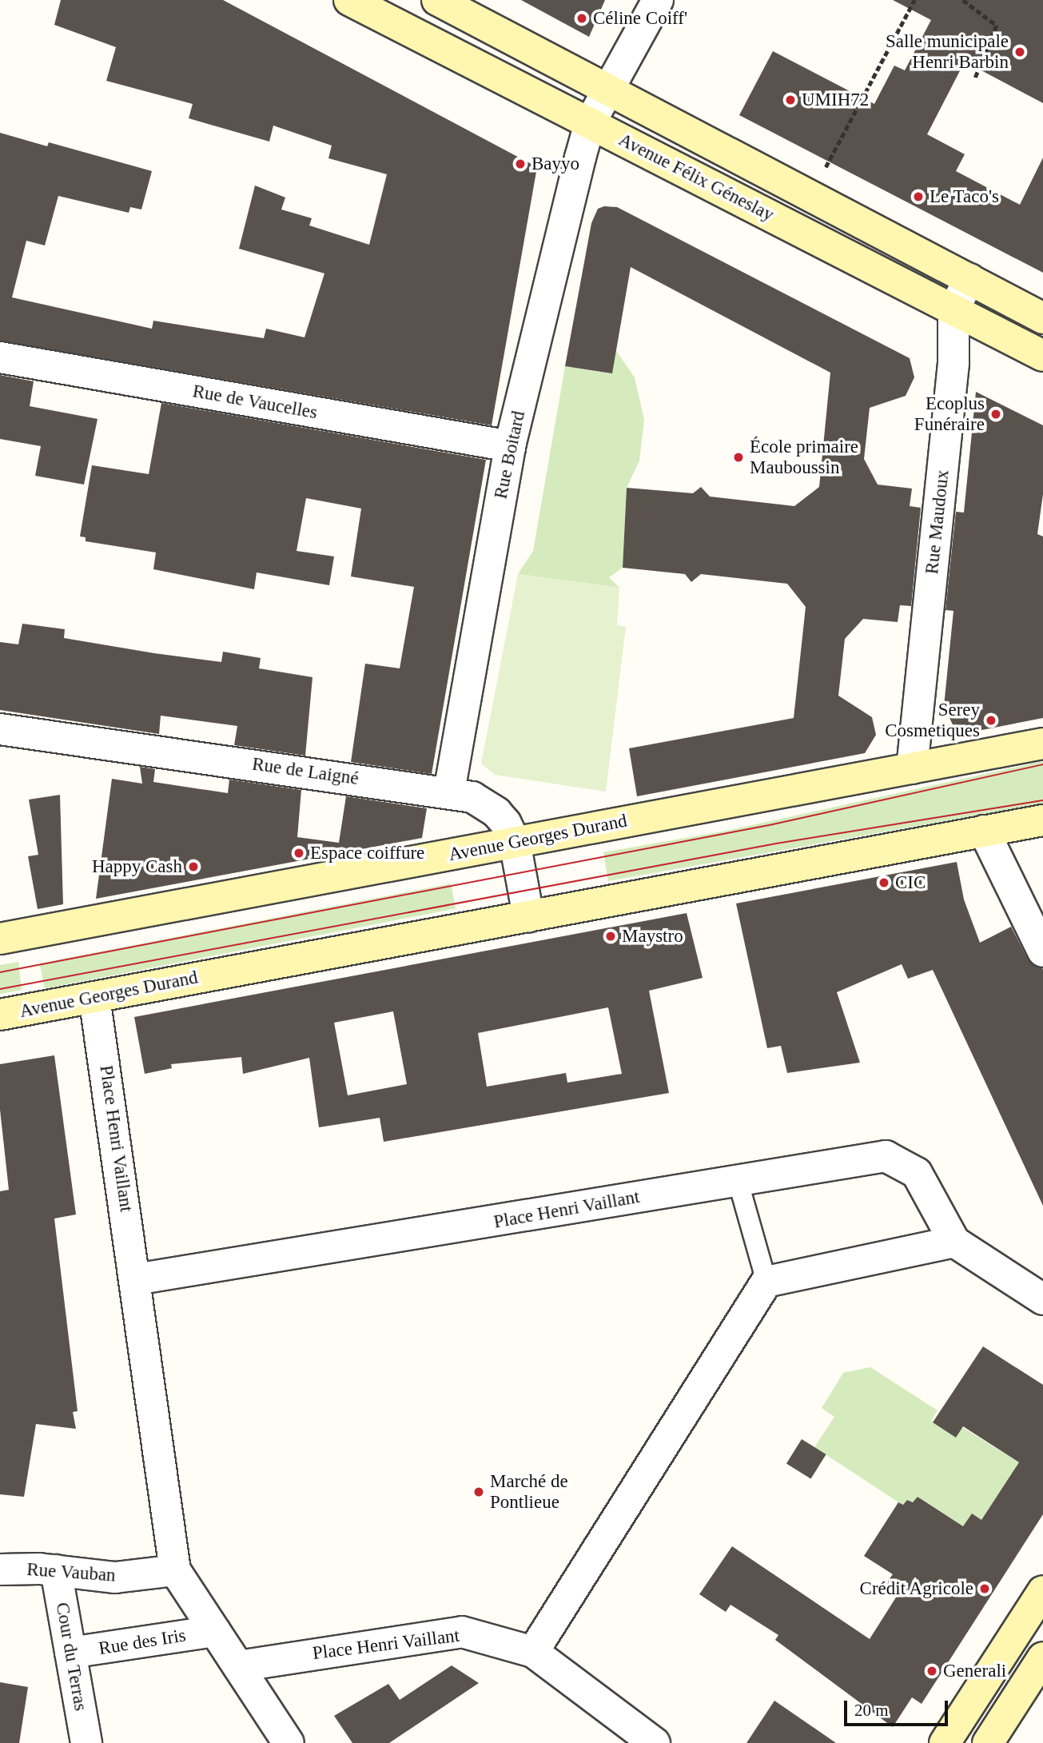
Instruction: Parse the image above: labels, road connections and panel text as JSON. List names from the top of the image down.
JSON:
{
  "streets": {
    "main road": ["Avenue Félix Géneslay", "Avenue Georges Durand"],
    "street": [
      "Rue de Vaucelles",
      "Rue Boitard",
      "Rue Maudoux",
      "Rue de Laigné",
      "Place Henri Vaillant",
      "Rue Vauban",
      "Rue des Iris",
      "Cour du Terras"
    ]
  },
  "crossings": [
    ["Avenue Félix Géneslay", "Rue Boitard"],
    ["Avenue Félix Géneslay", "Rue Maudoux"],
    ["Rue de Vaucelles", "Rue Boitard"],
    ["Rue Boitard", "Rue de Laigné"],
    ["Rue Maudoux", "Avenue Georges Durand"],
    ["Rue de Laigné", "Avenue Georges Durand"],
    ["Avenue Georges Durand", "Place Henri Vaillant"],
    ["Place Henri Vaillant", "Rue Vauban"],
    ["Place Henri Vaillant", "Rue des Iris"],
    ["Rue Vauban", "Rue des Iris"],
    ["Rue Vauban", "Cour du Terras"],
    ["Rue des Iris", "Cour du Terras"]
  ],
  "places": [
    "Céline Coiff'",
    "Salle municipale Henri Barbin",
    "UMIH72",
    "Bayyo",
    "Le Taco's",
    "Ecoplus Funéraire",
    "École primaire Mauboussin",
    "Serey Cosmetiques",
    "Espace coiffure",
    "Happy Cash",
    "CIC",
    "Maystro",
    "Marché de Pontlieue",
    "Crédit Agricole",
    "Generali"
  ],
  "scale_bar": "20 m"
}
